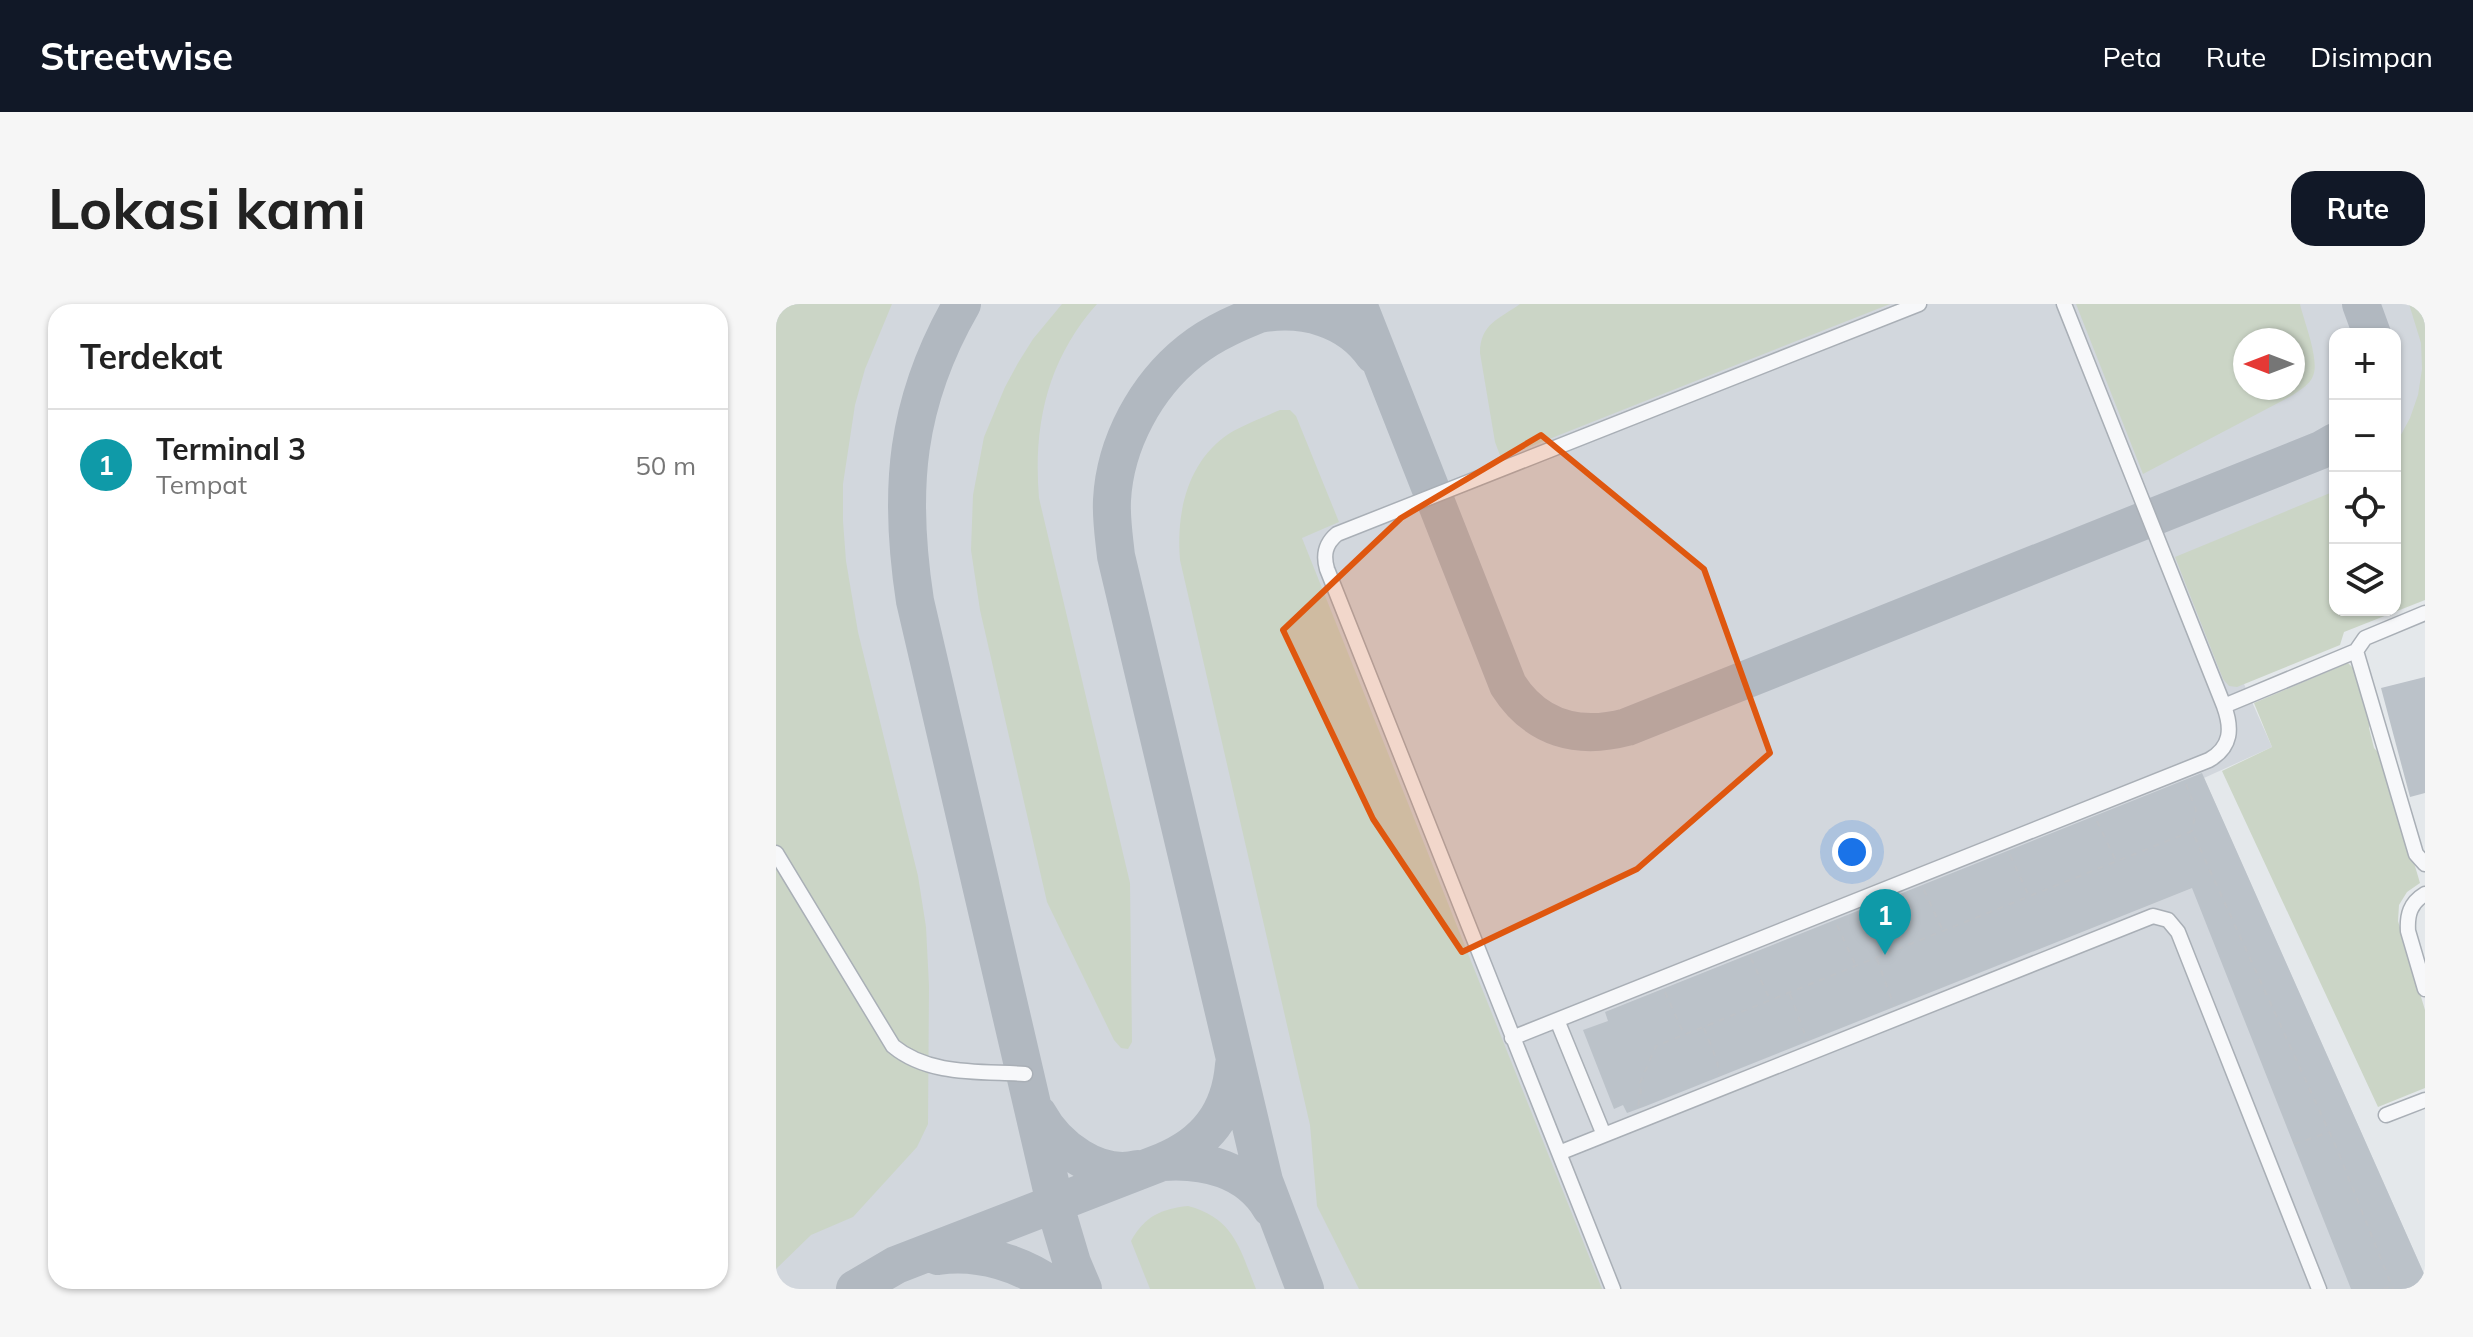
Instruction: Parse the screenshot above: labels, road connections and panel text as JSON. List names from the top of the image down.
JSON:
{
  "north": "left",
  "page": {
    "header": "Streetwise",
    "nav": ["Peta", "Rute", "Disimpan"],
    "buttons": "Rute",
    "title": "Lokasi kami",
    "heading": "Terdekat",
    "map_buttons": ["+", "−"],
    "list": [
      {
        "mark": "1",
        "name": "Terminal 3",
        "note": "Tempat",
        "value": "50 m"
      }
    ],
    "pins": "1"
  }
}
